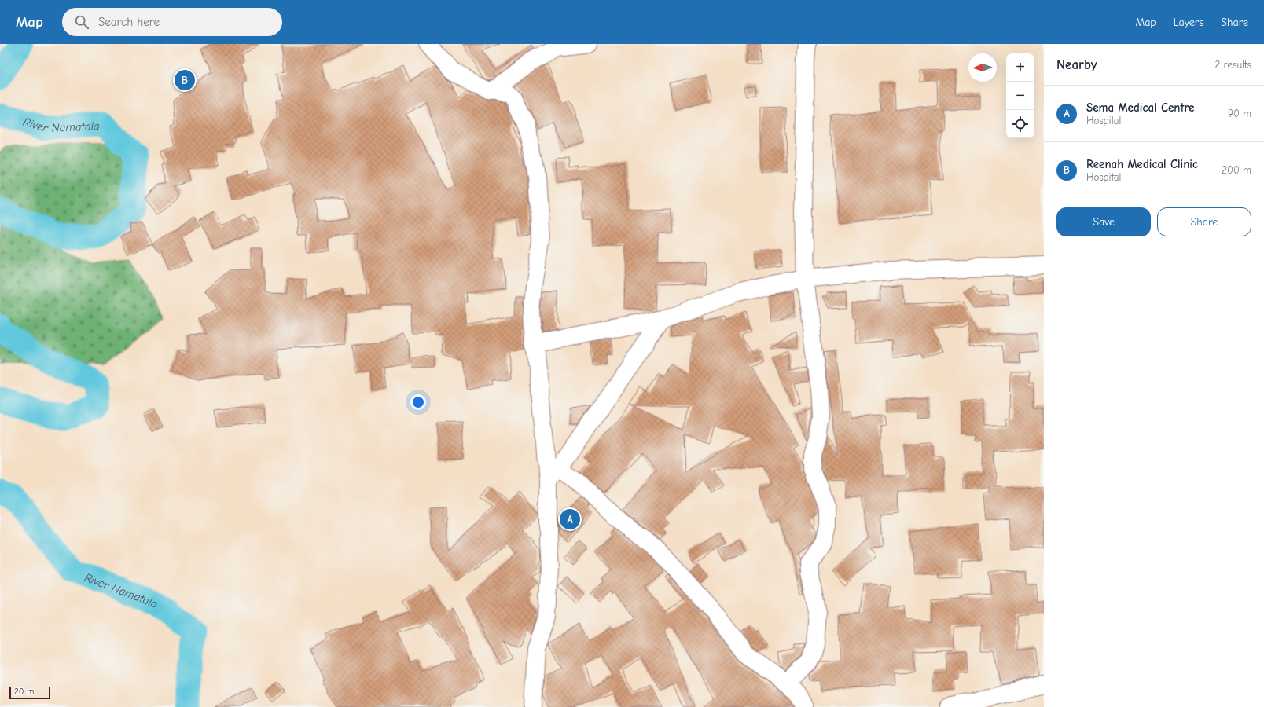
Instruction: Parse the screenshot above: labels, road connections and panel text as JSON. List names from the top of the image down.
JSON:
{
  "water": ["River Namatala"],
  "scale_bar": "20 m",
  "north": "left",
  "page": {
    "header": "Map",
    "search": "Search here",
    "nav": ["Map", "Layers", "Share"],
    "heading": ["Nearby", "2 results"],
    "map_buttons": ["+", "−"],
    "pins": ["B", "A"],
    "list": [
      {
        "mark": "A",
        "name": "Sema Medical Centre",
        "note": "Hospital",
        "value": "90 m"
      },
      {
        "mark": "B",
        "name": "Reenah Medical Clinic",
        "note": "Hospital",
        "value": "200 m"
      }
    ],
    "buttons": ["Save", "Share"],
    "scale": "20 m"
  }
}
